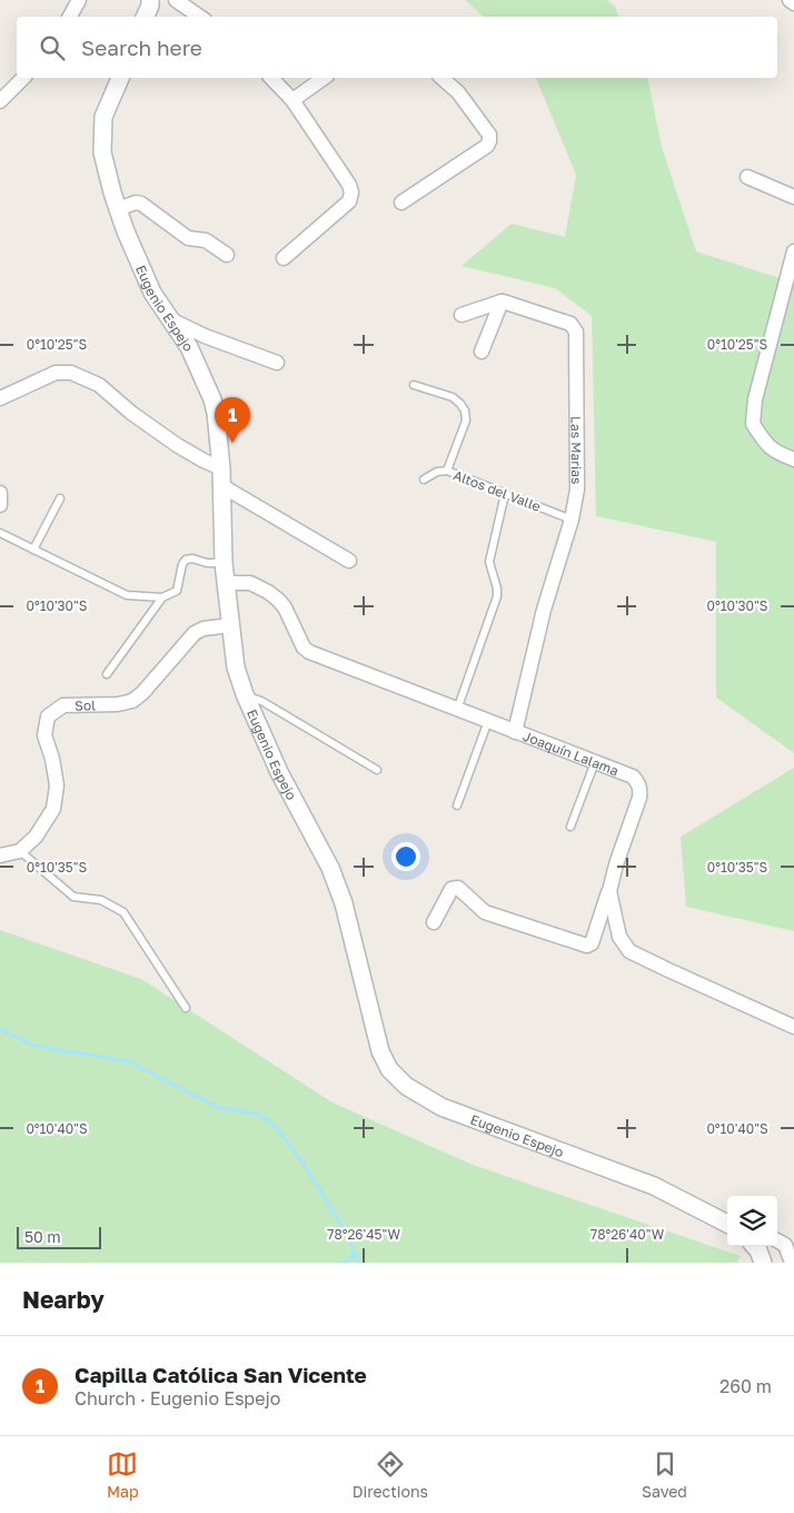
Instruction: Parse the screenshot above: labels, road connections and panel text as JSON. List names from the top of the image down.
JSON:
{
  "streets": {
    "street": [
      "Eugenio Espejo",
      "Las Marias",
      "Sol",
      "Joaquín Lalama"
    ],
    "lane": ["Altos del Valle"]
  },
  "crossings": [
    ["Eugenio Espejo", "Sol"],
    ["Eugenio Espejo", "Joaquín Lalama"],
    ["Las Marias", "Altos del Valle"],
    ["Las Marias", "Joaquín Lalama"]
  ],
  "scale_bar": "50 m",
  "page": {
    "search": "Search here",
    "pins": "1",
    "scale": "50 m",
    "heading": "Nearby",
    "list": [
      {
        "mark": "1",
        "name": "Capilla Católica San Vicente",
        "note": "Church · Eugenio Espejo",
        "value": "260 m"
      }
    ],
    "nav": ["Map", "Directions", "Saved"]
  },
  "coordinates": [
    "0°10'25\"S",
    "0°10'30\"S",
    "0°10'35\"S",
    "0°10'40\"S",
    "78°26'45\"W",
    "78°26'40\"W"
  ]
}
